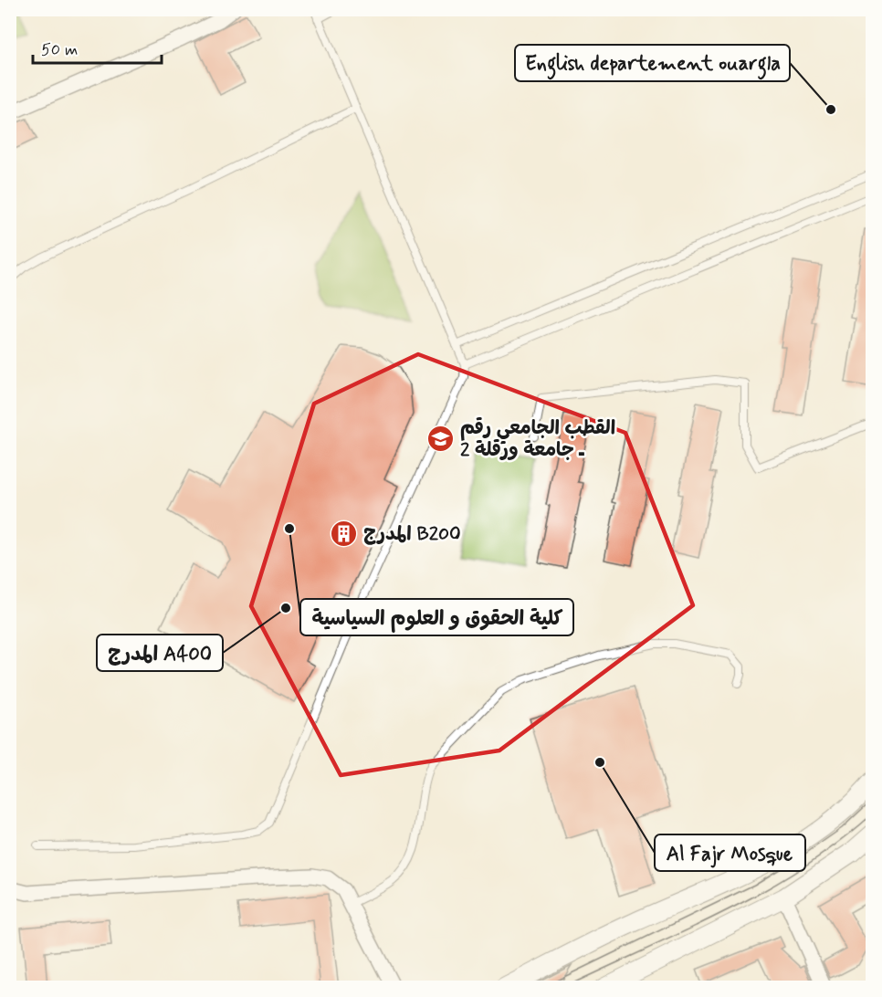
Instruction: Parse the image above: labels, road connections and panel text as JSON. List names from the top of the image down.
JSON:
{
  "places": {
    "other": [
      "English departement ouargla",
      "كلية الحقوق و العلوم السياسية",
      "المدرج A400",
      "Al Fajr Mosque"
    ],
    "school or university": ["القطب الجامعي رقم 2 ـ جامعة ورقلة"],
    "building": ["المدرج B200"]
  },
  "scale_bar": "50 m"
}
